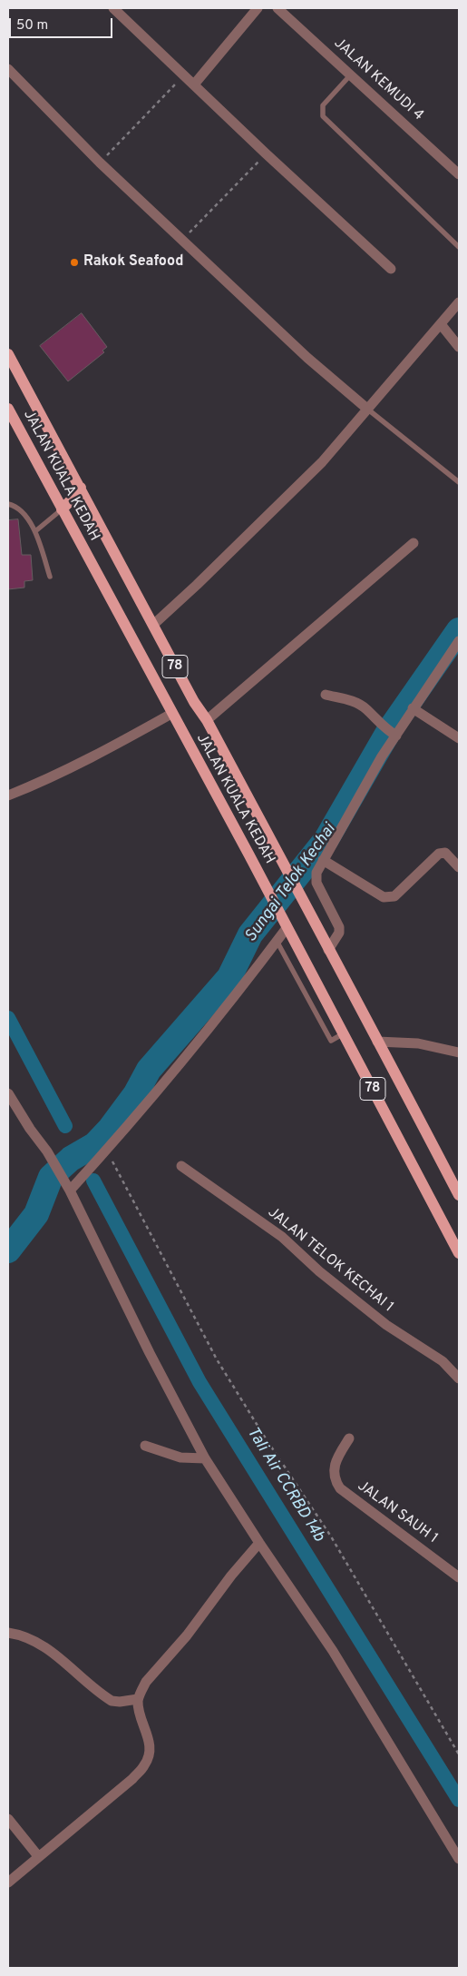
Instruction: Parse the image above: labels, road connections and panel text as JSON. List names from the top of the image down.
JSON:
{
  "streets": {
    "main road": ["JALAN KUALA KEDAH", "78"],
    "street": ["JALAN KEMUDI 4", "JALAN TELOK KECHAI 1", "JALAN SAUH 1"]
  },
  "water": ["Sungai Telok Kechai", "Tali Air CCRBD 14b"],
  "places": ["Rakok Seafood"],
  "scale_bar": "50 m"
}
